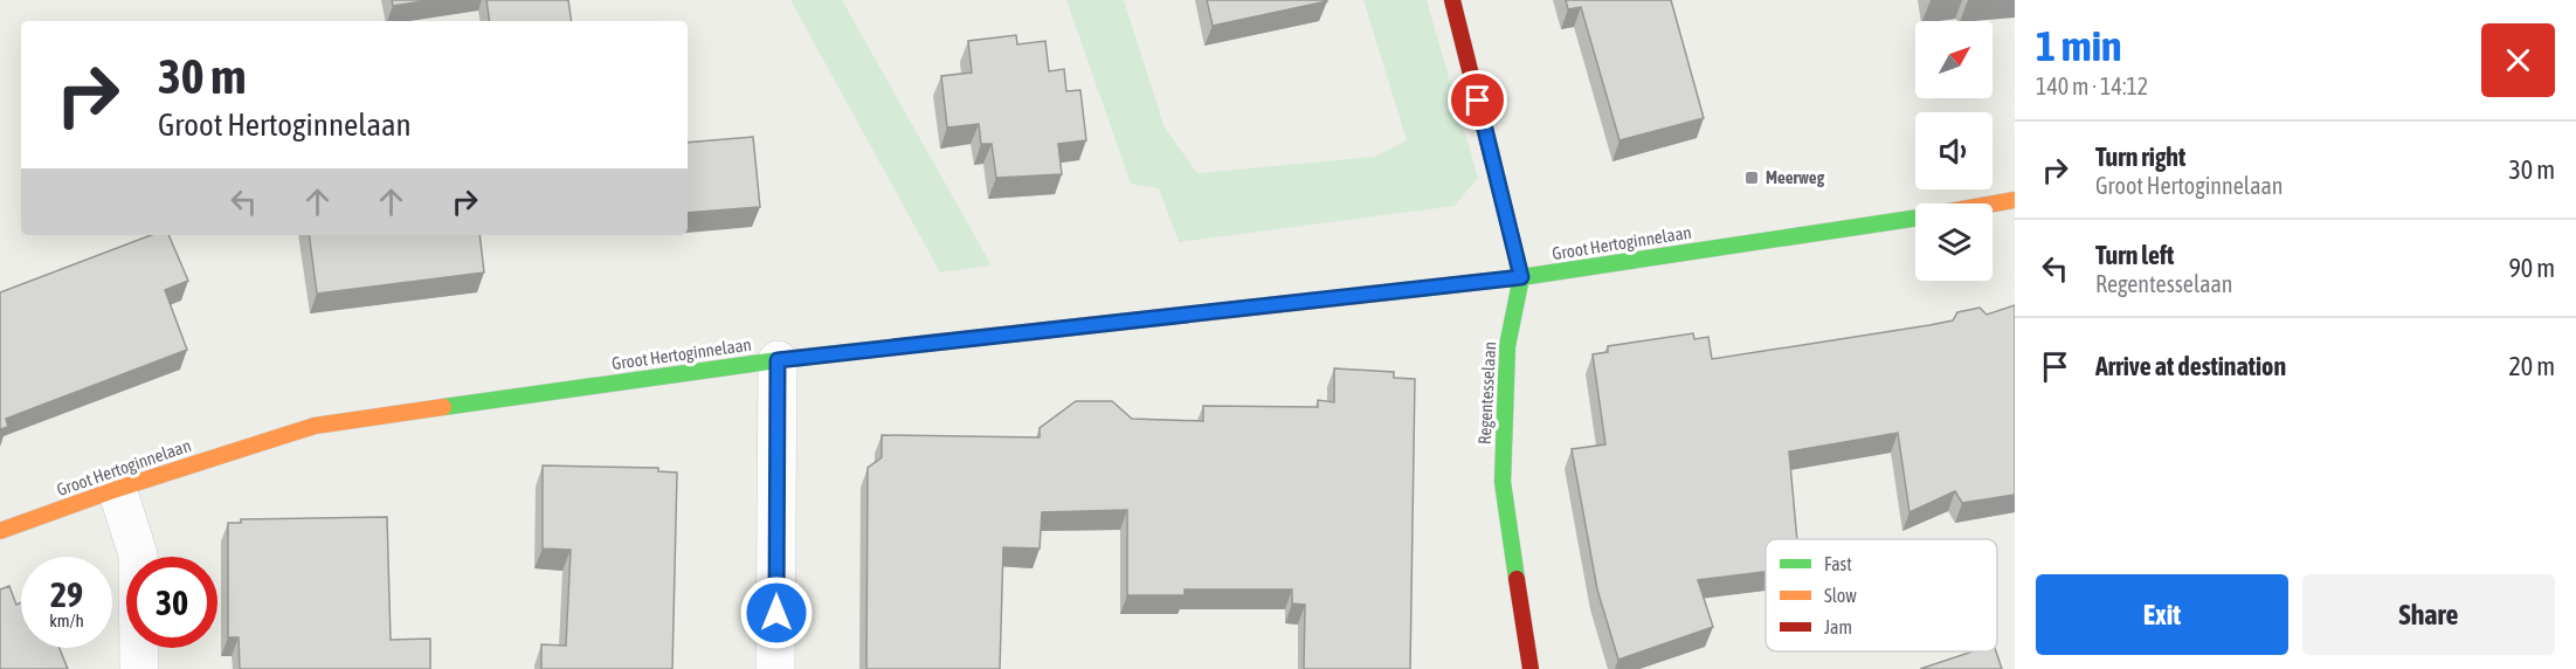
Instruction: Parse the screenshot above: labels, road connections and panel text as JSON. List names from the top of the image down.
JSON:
{
  "streets": {
    "main road": ["Groot Hertoginnelaan", "Regentesselaan"]
  },
  "crossings": [
    ["Groot Hertoginnelaan", "Regentesselaan"]
  ],
  "places": {
    "transit": ["Meerweg"]
  },
  "legend": ["Fast", "Slow", "Jam"],
  "north": "top right",
  "page": {
    "heading": ["1 min", "140 m · 14:12"],
    "turn": ["30 m", "Groot Hertoginnelaan"],
    "list": [
      {
        "name": "Turn right",
        "note": "Groot Hertoginnelaan",
        "value": "30 m"
      },
      {
        "name": "Turn left",
        "note": "Regentesselaan",
        "value": "90 m"
      },
      {
        "name": "Arrive at destination",
        "value": "20 m"
      }
    ],
    "speed": "29 km/h",
    "limit": "30",
    "buttons": ["Exit", "Share"]
  }
}
